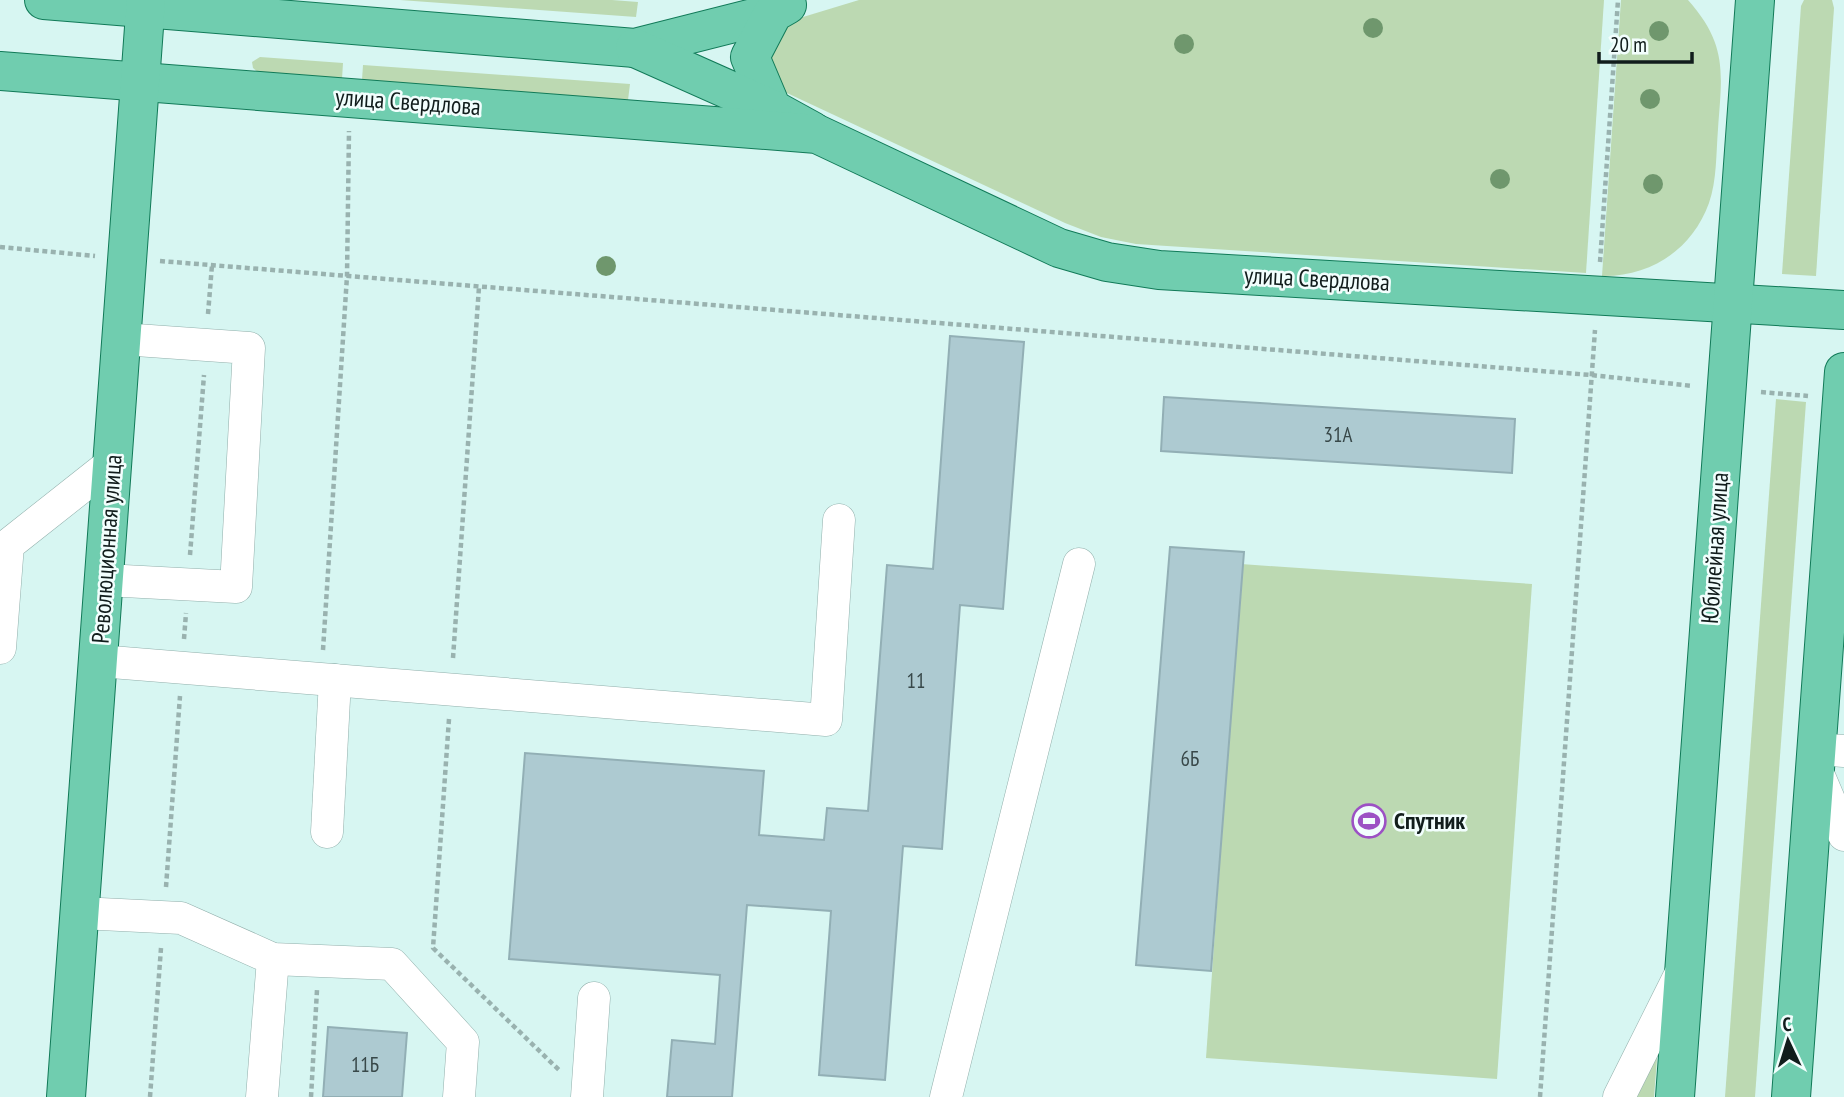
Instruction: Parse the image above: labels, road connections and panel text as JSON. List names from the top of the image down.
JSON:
{
  "streets": {
    "main road": ["улица Свердлова", "Юбилейная улица", "Революционная улица"]
  },
  "crossings": [
    ["улица Свердлова", "Юбилейная улица"],
    ["улица Свердлова", "Революционная улица"]
  ],
  "places": {
    "sports": ["Спутник"]
  },
  "house_numbers": [
    "31А",
    "11",
    "6Б",
    "11Б"
  ],
  "scale_bar": "20 m",
  "north": "top"
}
